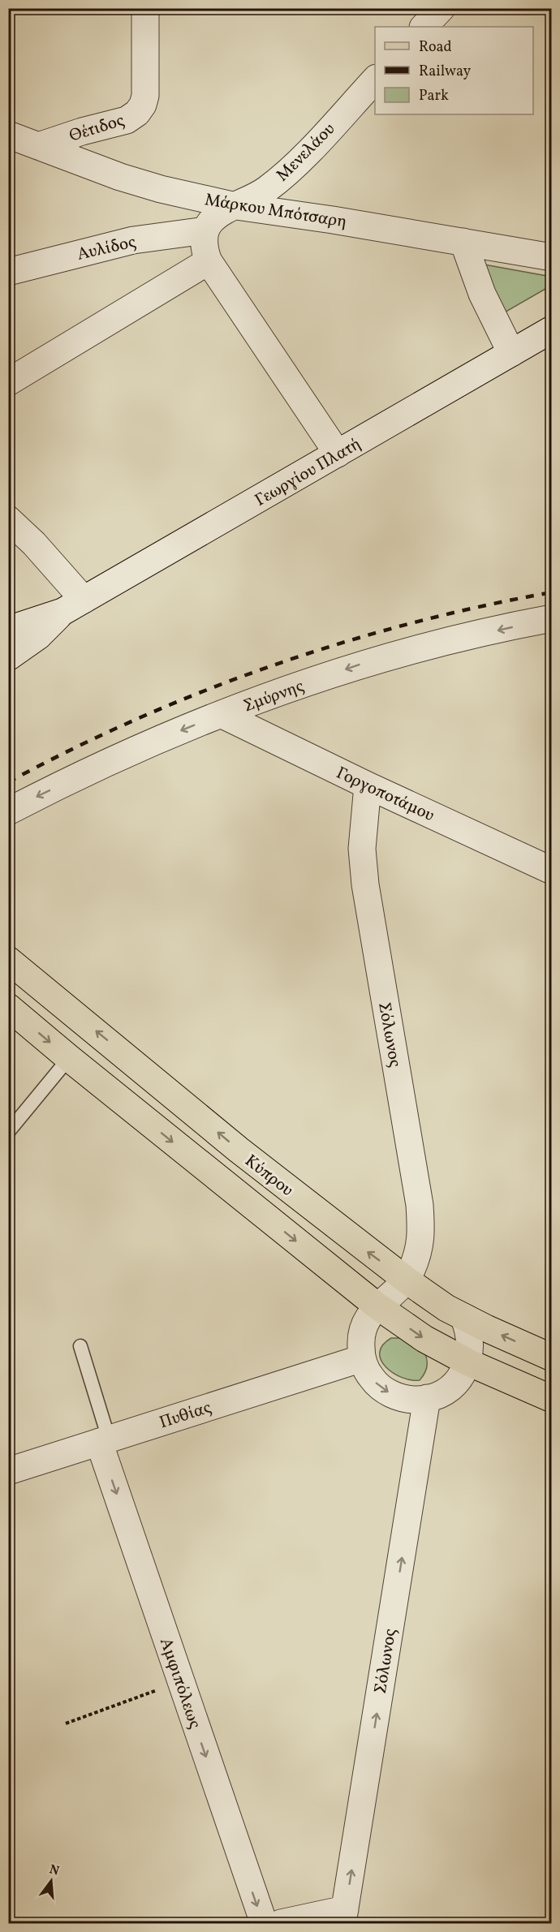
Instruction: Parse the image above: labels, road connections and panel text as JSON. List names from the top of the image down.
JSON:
{
  "streets": {
    "main road": ["Κύπρου"],
    "street": [
      "Θέτιδος",
      "Μενελάου",
      "Μάρκου Μπότσαρη",
      "Αυλίδος",
      "Γεωργίου Πλατή",
      "Σμύρνης",
      "Γοργοποτάμου",
      "Σόλωνος",
      "Πυθίας",
      "Αμφιπόλεως"
    ]
  },
  "crossings": [
    ["Θέτιδος", "Μάρκου Μπότσαρη"],
    ["Μενελάου", "Μάρκου Μπότσαρη"],
    ["Μενελάου", "Αυλίδος"],
    ["Σμύρνης", "Γοργοποτάμου"],
    ["Γοργοποτάμου", "Σόλωνος"],
    ["Σόλωνος", "Κύπρου"],
    ["Πυθίας", "Αμφιπόλεως"]
  ],
  "one_way": ["Σμύρνης", "Σόλωνος", "Αμφιπόλεως"],
  "legend": ["Road", "Railway", "Park"],
  "north": "top"
}
